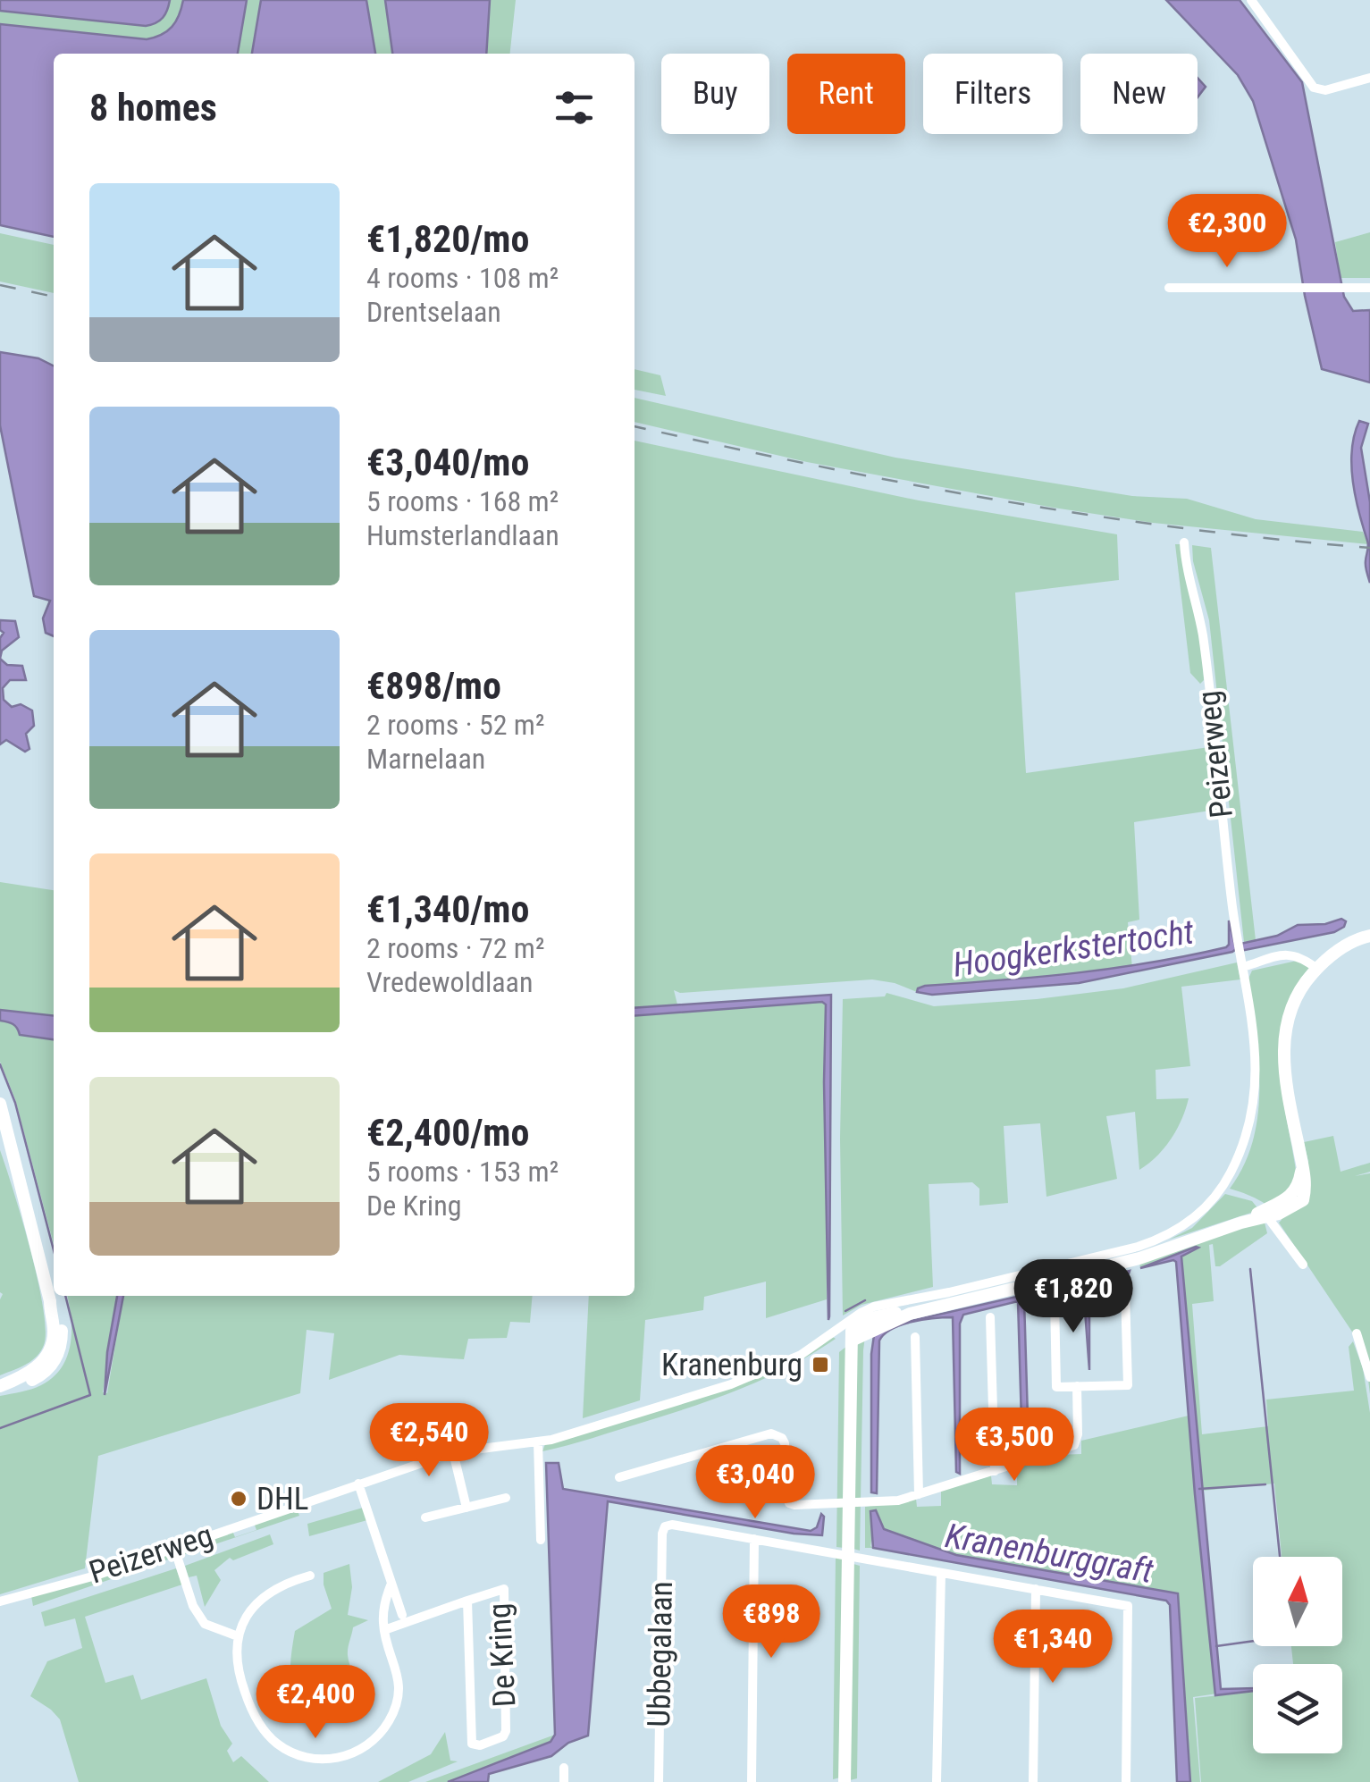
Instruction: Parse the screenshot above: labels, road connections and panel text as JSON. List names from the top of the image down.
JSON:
{
  "streets": {
    "street": ["Peizerweg", "Ubbegalaan", "De Kring"]
  },
  "water": ["Hoogkerkstertocht", "Kranenburggraft"],
  "places": {
    "transit": ["Kranenburg"],
    "other": ["DHL"]
  },
  "north": "top",
  "page": {
    "chip": [
      "Buy",
      "Rent",
      "Filters",
      "New"
    ],
    "heading": "8 homes",
    "list": [
      {
        "name": "€1,820/mo",
        "note": "4 rooms · 108 m² · Drentselaan"
      },
      {
        "name": "€3,040/mo",
        "note": "5 rooms · 168 m² · Humsterlandlaan"
      },
      {
        "name": "€898/mo",
        "note": "2 rooms · 52 m² · Marnelaan"
      },
      {
        "name": "€1,340/mo",
        "note": "2 rooms · 72 m² · Vredewoldlaan"
      },
      {
        "name": "€2,400/mo",
        "note": "5 rooms · 153 m² · De Kring"
      }
    ],
    "price": [
      "€2,300",
      "€1,820",
      "€2,540",
      "€3,500",
      "€3,040",
      "€898",
      "€1,340",
      "€2,400"
    ]
  }
}
